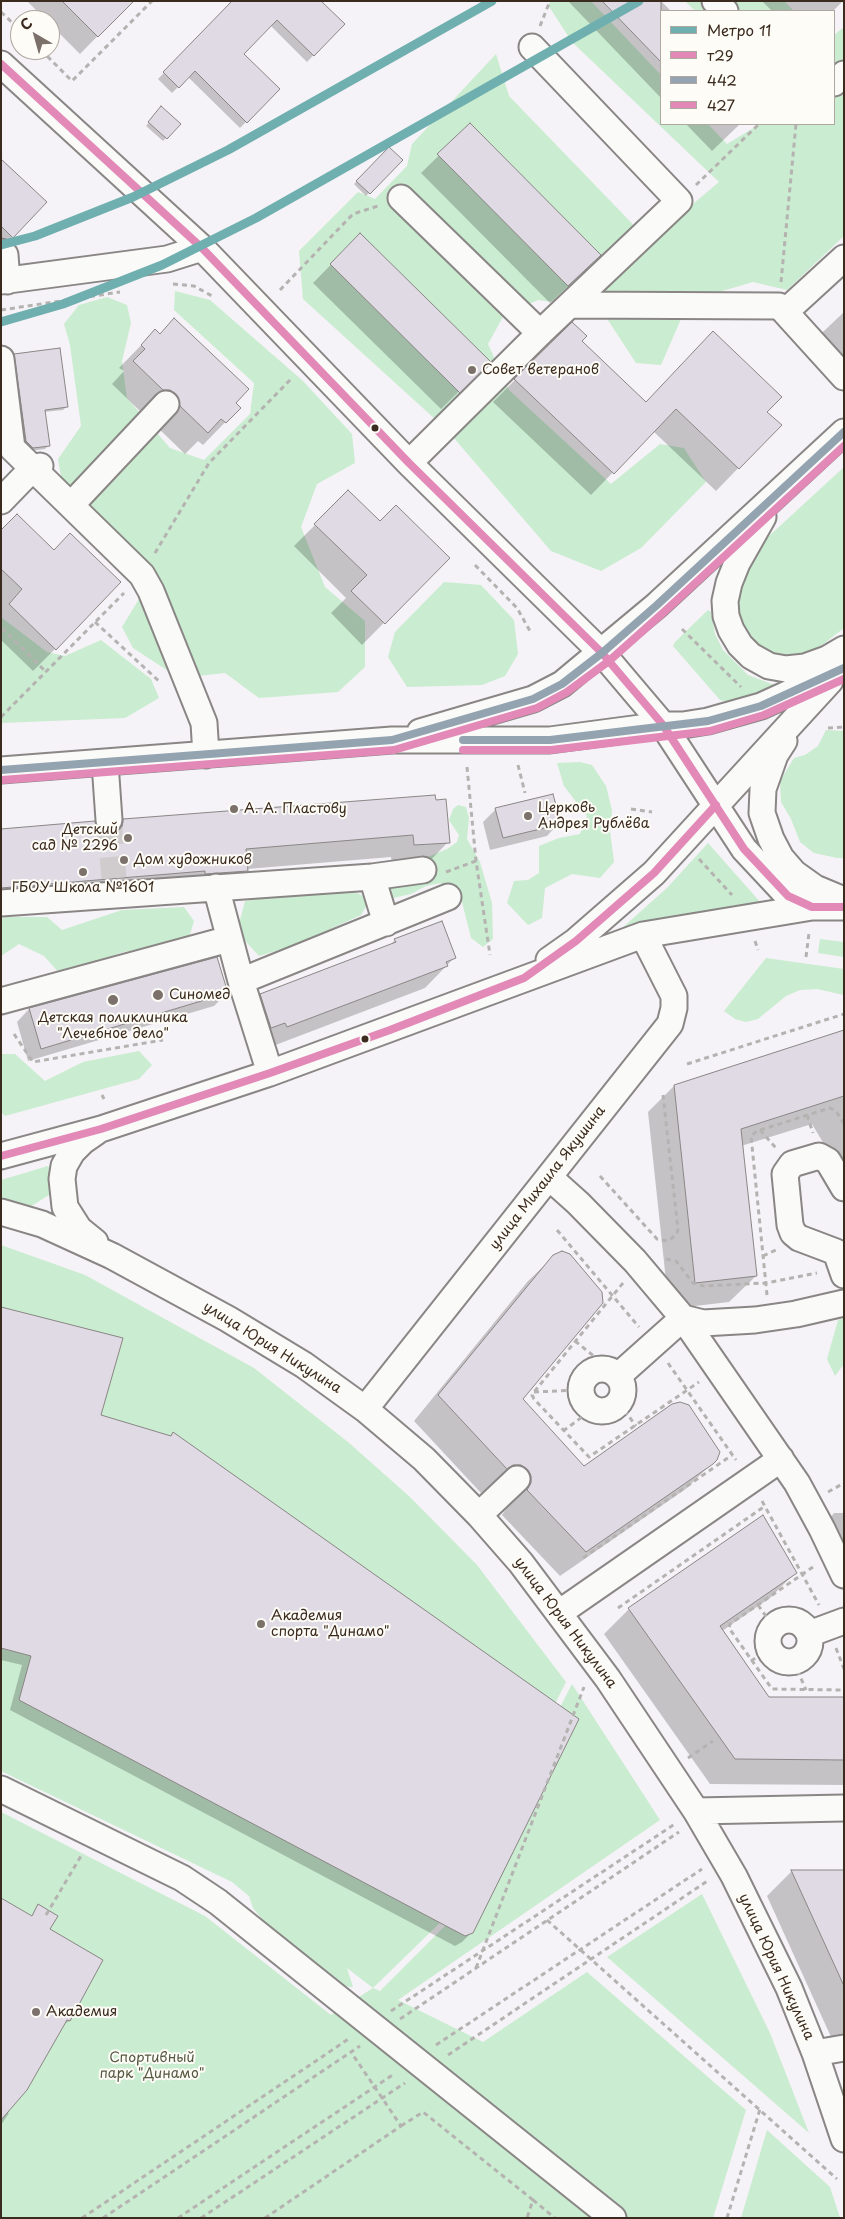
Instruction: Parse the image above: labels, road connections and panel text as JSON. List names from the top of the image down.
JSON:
{
  "streets": {
    "street": ["улица Михаила Якушина", "улица Юрия Никулина"]
  },
  "crossings": [
    ["улица Михаила Якушина", "улица Юрия Никулина"]
  ],
  "parks": ["Спортивный парк \"Динамо\""],
  "places": [
    "Совет ветеранов",
    "А. А. Пластову",
    "Церковь Андрея Рублёва",
    "Детский сад № 2296",
    "Дом художников",
    "ГБОУ Школа №1601",
    "Синомед",
    "Детская поликлиника \"Лечебное дело\"",
    "Академия спорта \"Динамо\"",
    "Академия"
  ],
  "lines": [
    "metro line 11",
    "transit line т29",
    "transit line 442",
    "transit line 427"
  ],
  "legend": [
    "Метро 11",
    "т29",
    "442",
    "427"
  ],
  "north": "top left"
}
